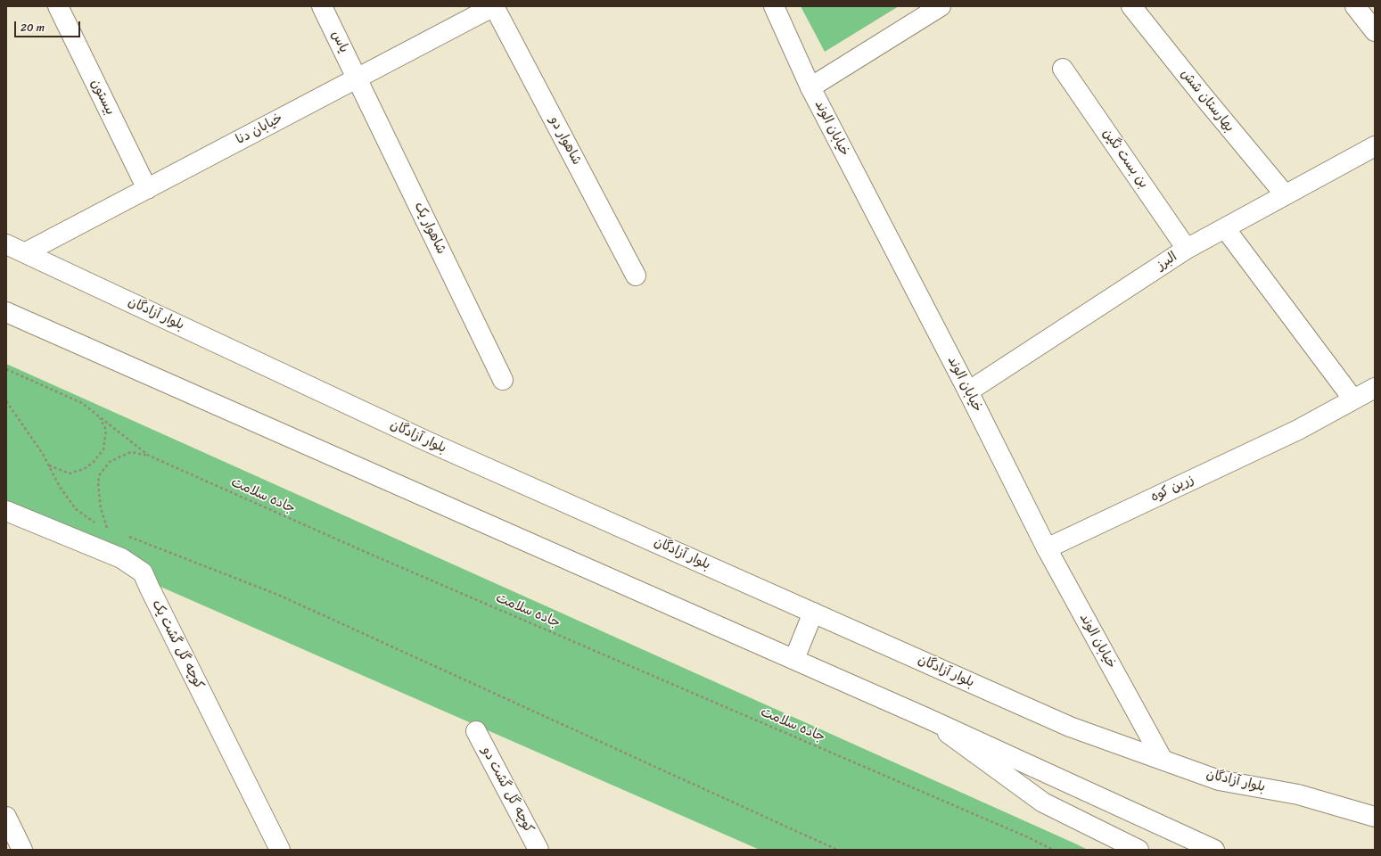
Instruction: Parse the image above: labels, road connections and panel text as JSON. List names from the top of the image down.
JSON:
{
  "streets": {
    "street": [
      "یاس",
      "بیستون",
      "بهارستان شش",
      "خیابان الوند",
      "خیابان دنا",
      "شاهوار دو",
      "بن بست نگین",
      "شاهوار یک",
      "البرز",
      "بلوار آزادگان",
      "زرین کوه",
      "کوچه گل گشت یک",
      "کوچه گل گشت دو"
    ],
    "path": ["جاده سلامت"]
  },
  "crossings": [
    ["یاس", "خیابان دنا"],
    ["یاس", "شاهوار یک"],
    ["بیستون", "خیابان دنا"],
    ["بهارستان شش", "البرز"],
    ["خیابان الوند", "البرز"],
    ["خیابان الوند", "بلوار آزادگان"],
    ["خیابان الوند", "زرین کوه"],
    ["خیابان دنا", "شاهوار دو"],
    ["خیابان دنا", "شاهوار یک"],
    ["خیابان دنا", "بلوار آزادگان"],
    ["بن بست نگین", "البرز"]
  ],
  "scale_bar": "20 m"
}
